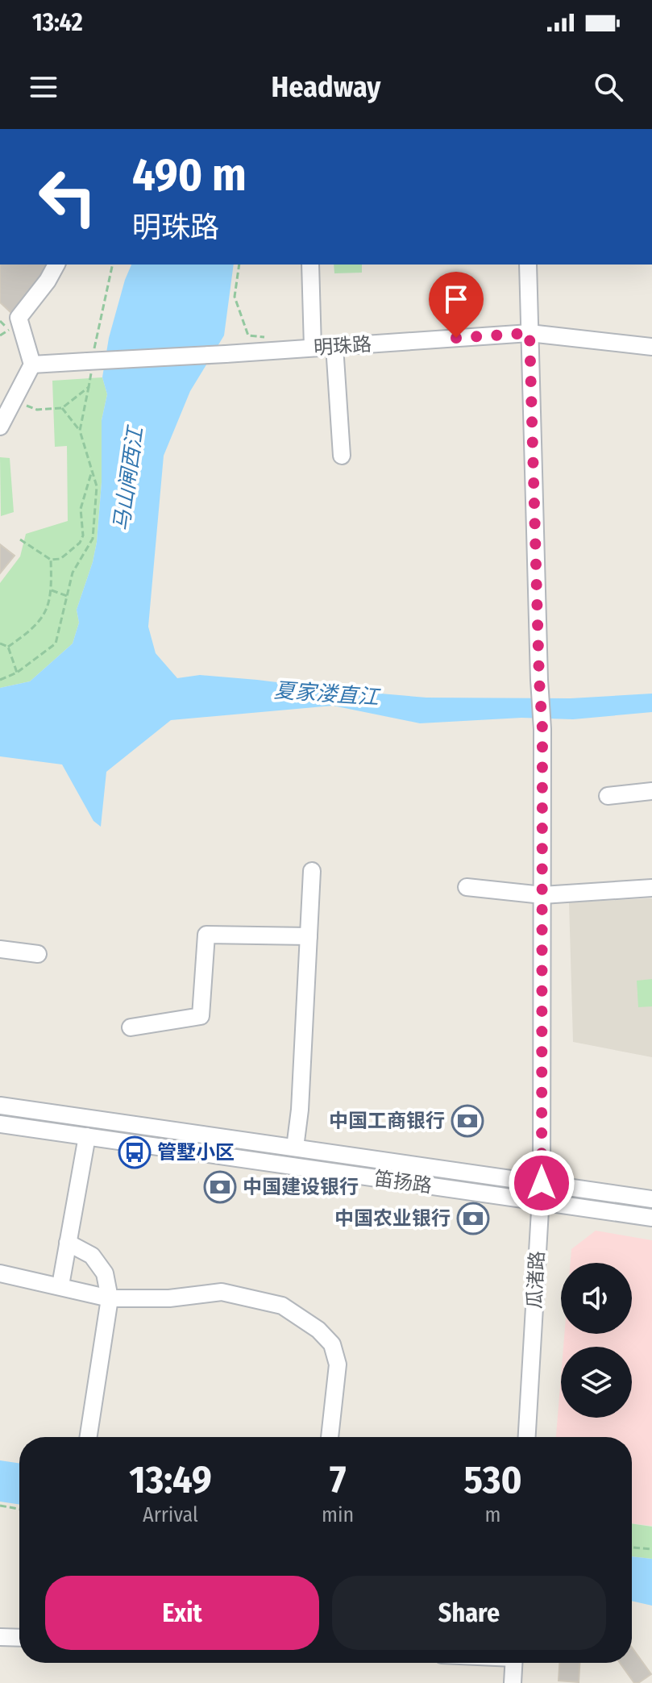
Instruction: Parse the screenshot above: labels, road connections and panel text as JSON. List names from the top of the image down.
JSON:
{
  "streets": {
    "street": ["明珠路", "笛扬路", "瓜渚路"]
  },
  "crossings": [
    ["明珠路", "瓜渚路"],
    ["笛扬路", "瓜渚路"]
  ],
  "water": ["马山闸西江", "夏家溇直江"],
  "places": {
    "bank": ["中国工商银行", "中国建设银行", "中国农业银行"],
    "bus stop": ["管墅小区"]
  },
  "page": {
    "status": "13:42",
    "header": "Headway",
    "turn": ["490 m", "明珠路"],
    "eta": [
      "13:49",
      "Arrival",
      "7",
      "min",
      "530",
      "m"
    ],
    "buttons": ["Exit", "Share"]
  }
}
